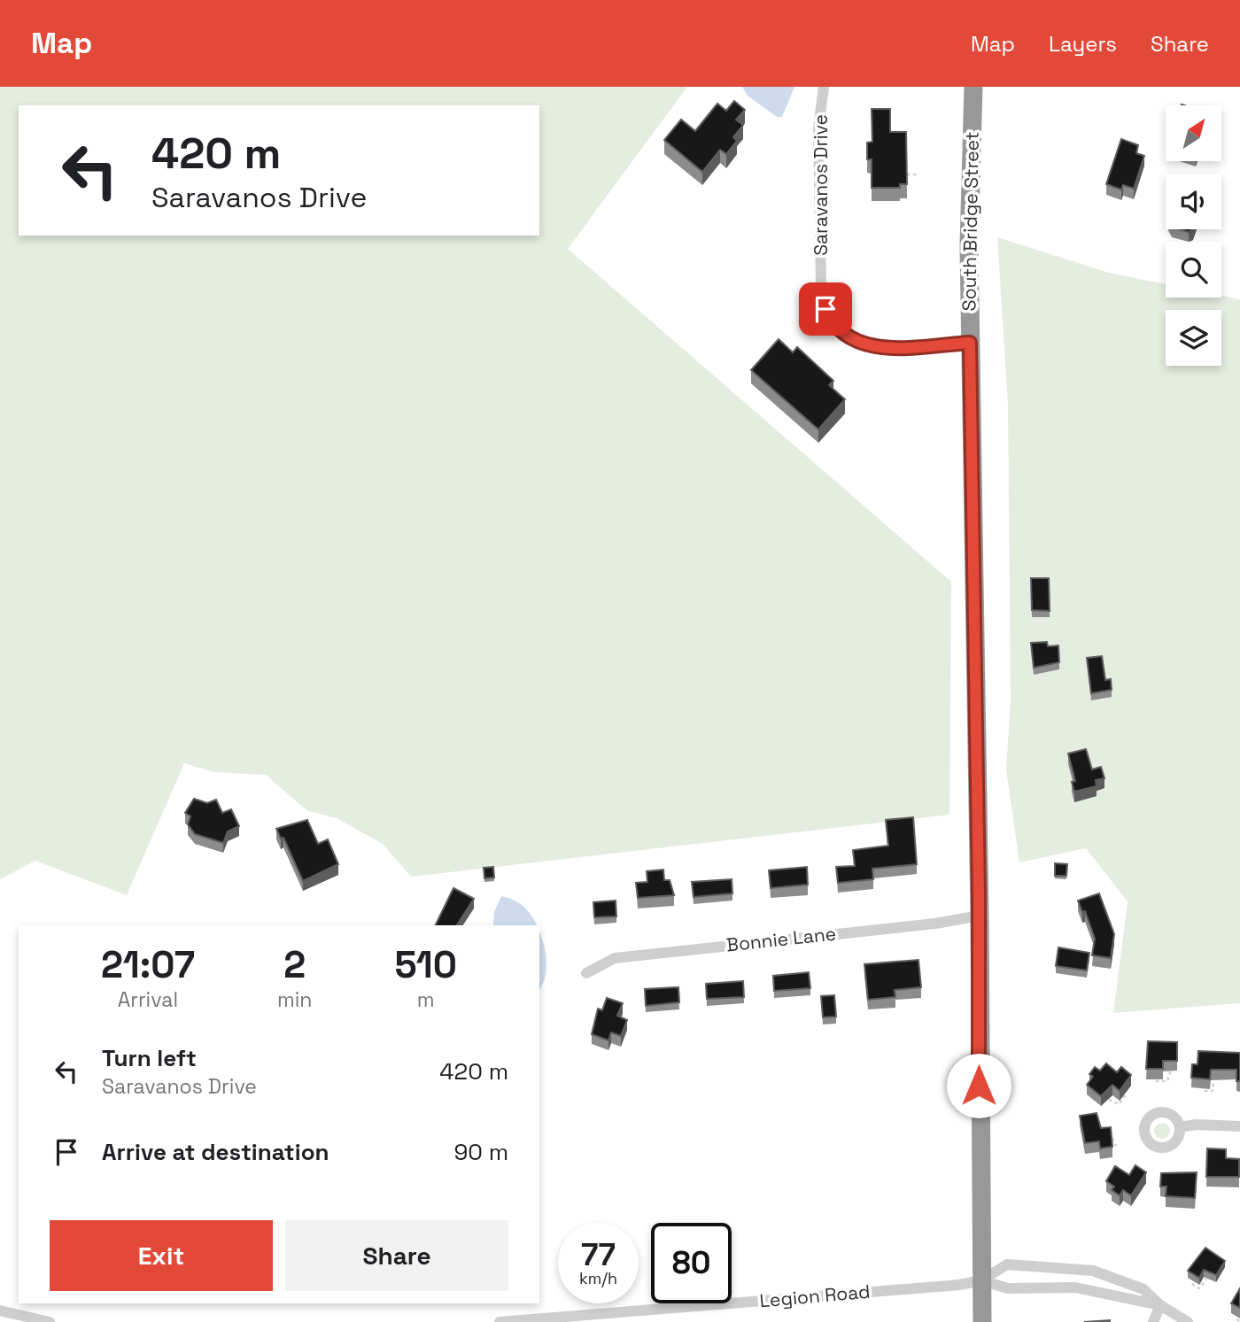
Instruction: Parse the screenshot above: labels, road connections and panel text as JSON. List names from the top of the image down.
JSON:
{
  "streets": {
    "highway": ["South Bridge Street"],
    "street": ["Saravanos Drive", "Bonnie Lane", "Legion Road"]
  },
  "crossings": [
    ["Saravanos Drive", "South Bridge Street"],
    ["South Bridge Street", "Bonnie Lane"],
    ["South Bridge Street", "Legion Road"]
  ],
  "north": "top right",
  "page": {
    "header": "Map",
    "nav": ["Map", "Layers", "Share"],
    "turn": ["420 m", "Saravanos Drive"],
    "eta": [
      "21:07",
      "Arrival",
      "2",
      "min",
      "510",
      "m"
    ],
    "list": [
      {
        "name": "Turn left",
        "note": "Saravanos Drive",
        "value": "420 m"
      },
      {
        "name": "Arrive at destination",
        "value": "90 m"
      }
    ],
    "buttons": ["Exit", "Share"],
    "speed": "77 km/h",
    "limit": "80"
  }
}
